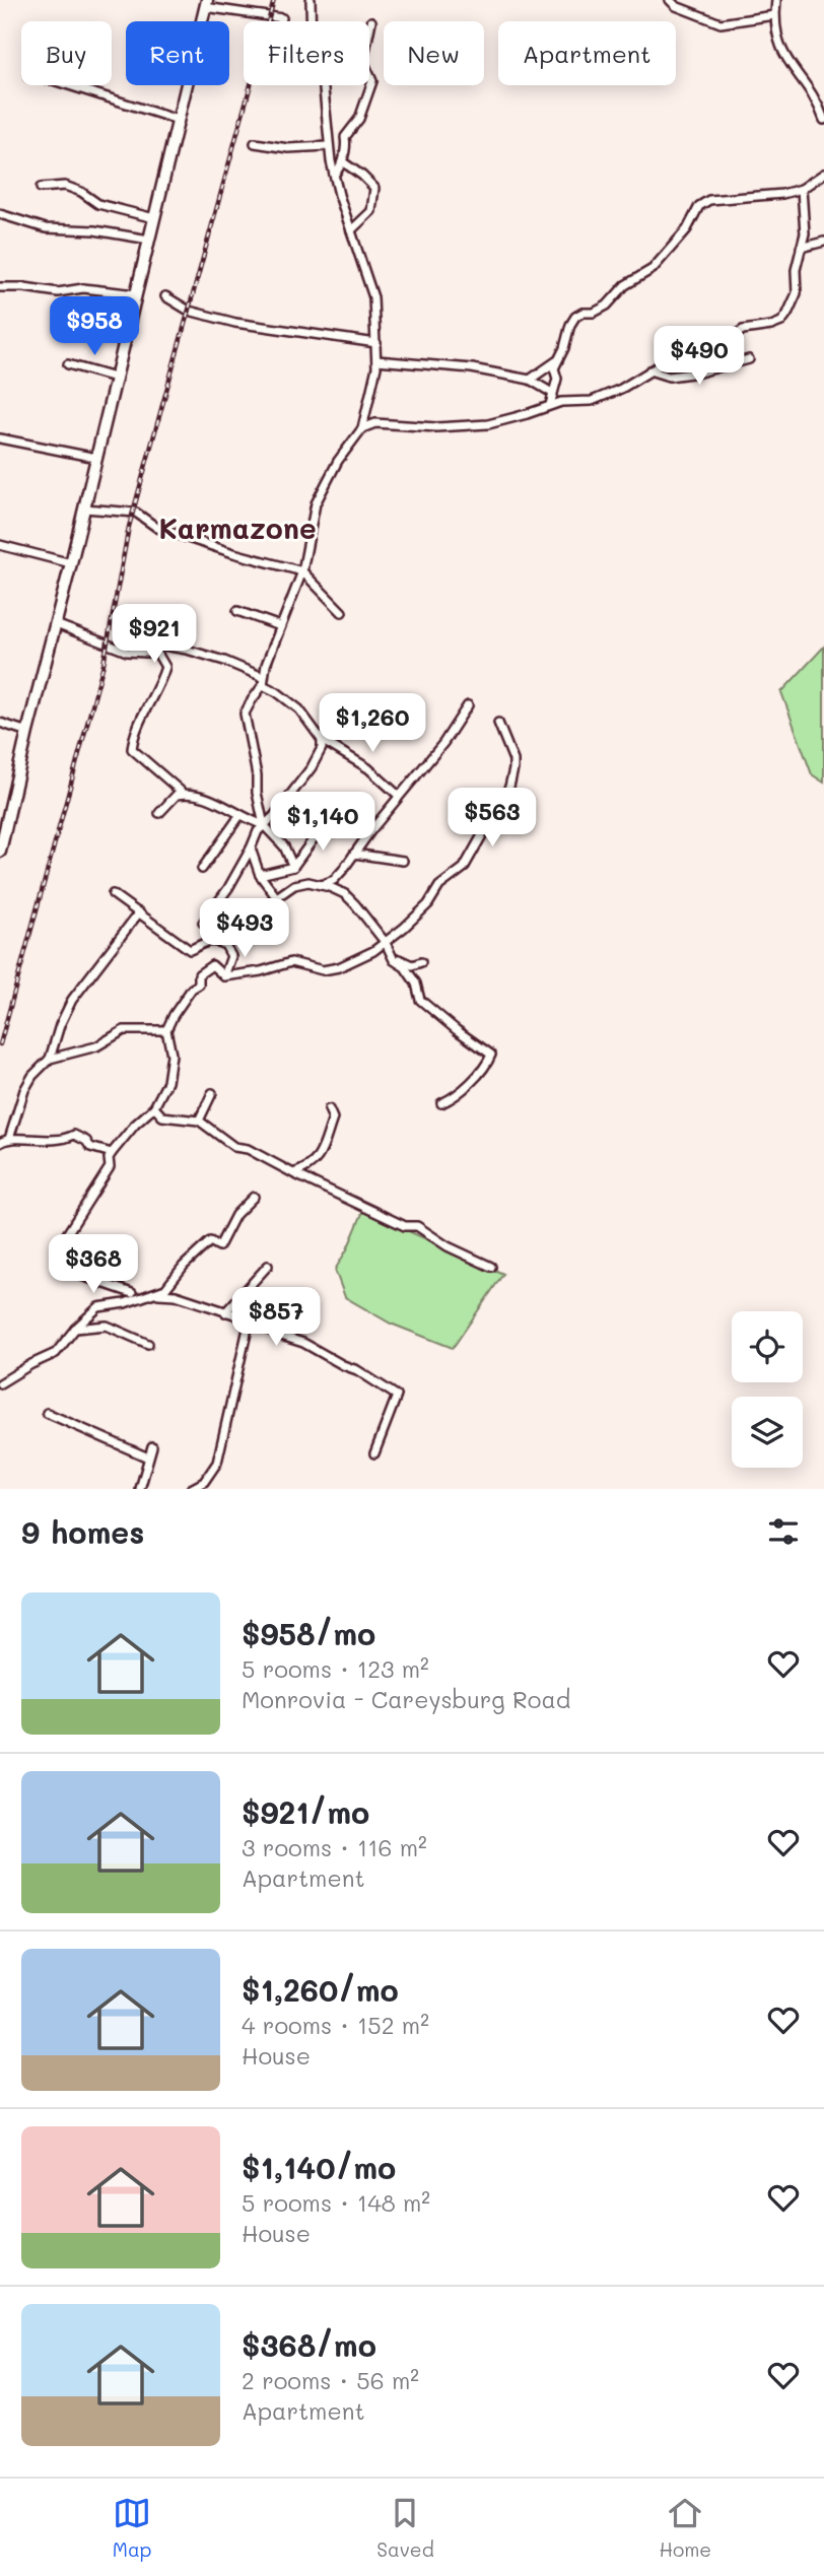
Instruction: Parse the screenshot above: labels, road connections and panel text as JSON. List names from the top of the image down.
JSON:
{
  "districts": ["Karmazone"],
  "page": {
    "chip": [
      "Buy",
      "Rent",
      "Filters",
      "New",
      "Apartment"
    ],
    "price": [
      "$958",
      "$490",
      "$921",
      "$1,260",
      "$563",
      "$1,140",
      "$493",
      "$368",
      "$857"
    ],
    "heading": "9 homes",
    "list": [
      {
        "name": "$958/mo",
        "note": "5 rooms · 123 m² · Monrovia - Careysburg Road"
      },
      {
        "name": "$921/mo",
        "note": "3 rooms · 116 m² · Apartment"
      },
      {
        "name": "$1,260/mo",
        "note": "4 rooms · 152 m² · House"
      },
      {
        "name": "$1,140/mo",
        "note": "5 rooms · 148 m² · House"
      },
      {
        "name": "$368/mo",
        "note": "2 rooms · 56 m² · Apartment"
      }
    ],
    "tabs": ["Map", "Saved", "Home"]
  }
}
